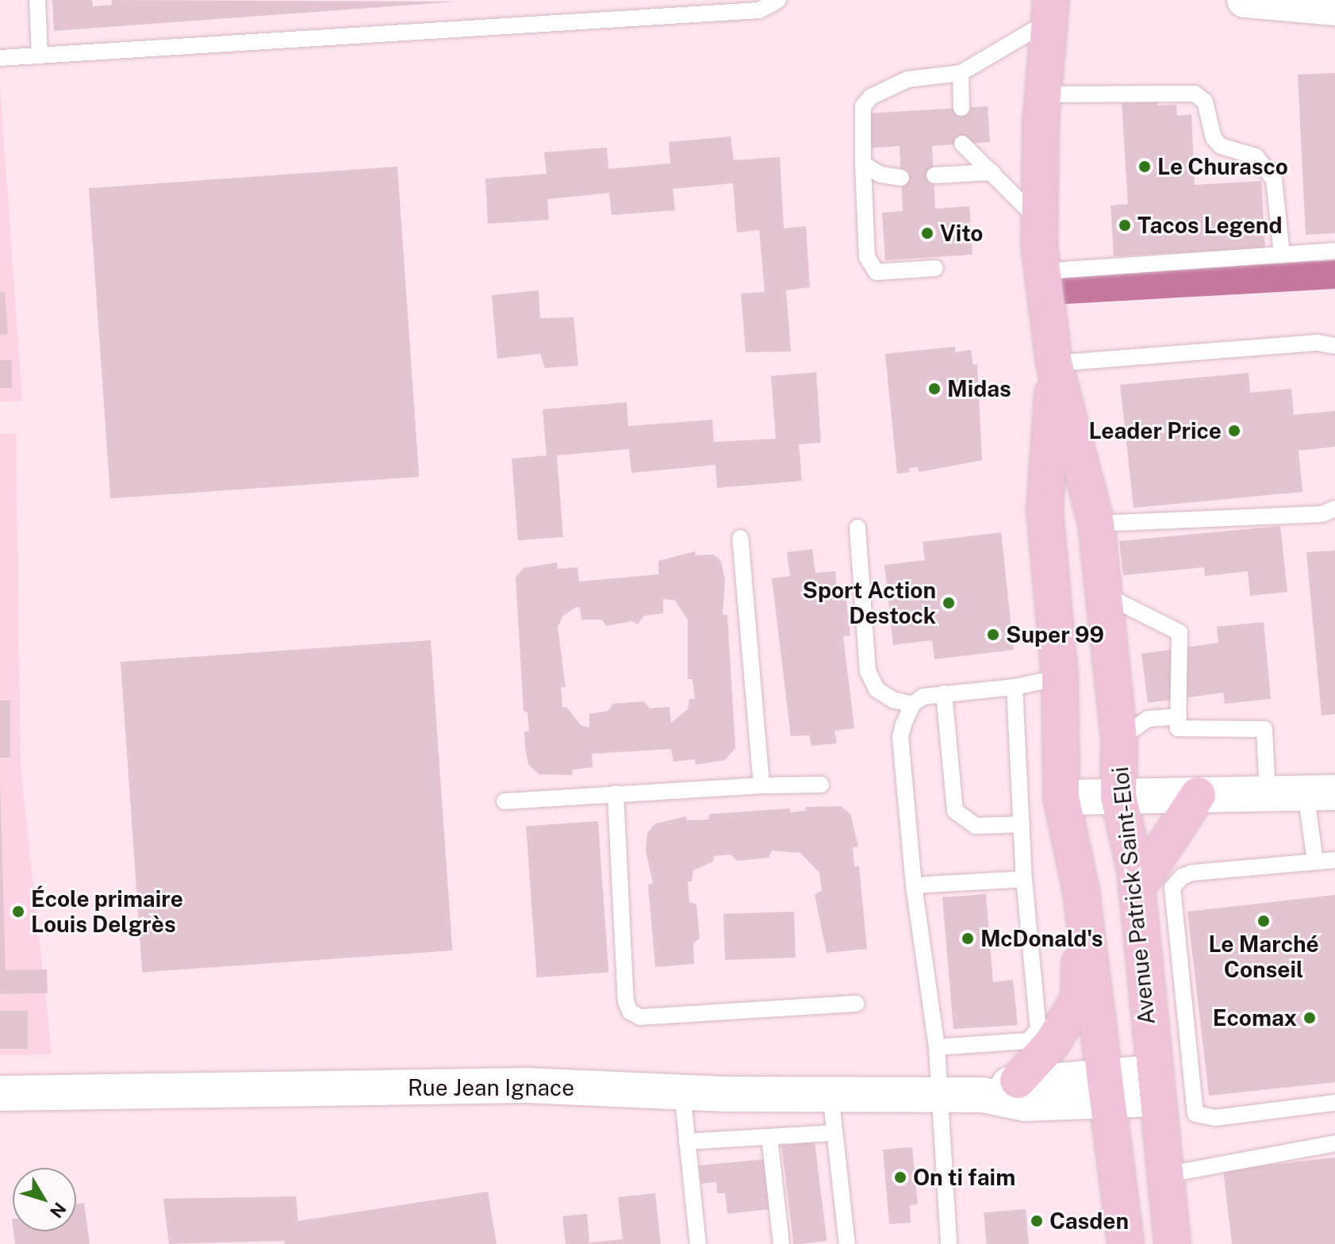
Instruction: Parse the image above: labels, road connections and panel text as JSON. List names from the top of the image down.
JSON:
{
  "streets": {
    "main road": ["Avenue Patrick Saint-Eloi"],
    "street": ["Rue Jean Ignace"]
  },
  "crossings": [
    ["Avenue Patrick Saint-Eloi", "Rue Jean Ignace"]
  ],
  "places": [
    "Le Churasco",
    "Tacos Legend",
    "Vito",
    "Midas",
    "Leader Price",
    "Sport Action Destock",
    "Super 99",
    "École primaire Louis Delgrès",
    "Le Marché Conseil",
    "McDonald's",
    "Ecomax",
    "On ti faim",
    "Casden"
  ],
  "north": "bottom right"
}
